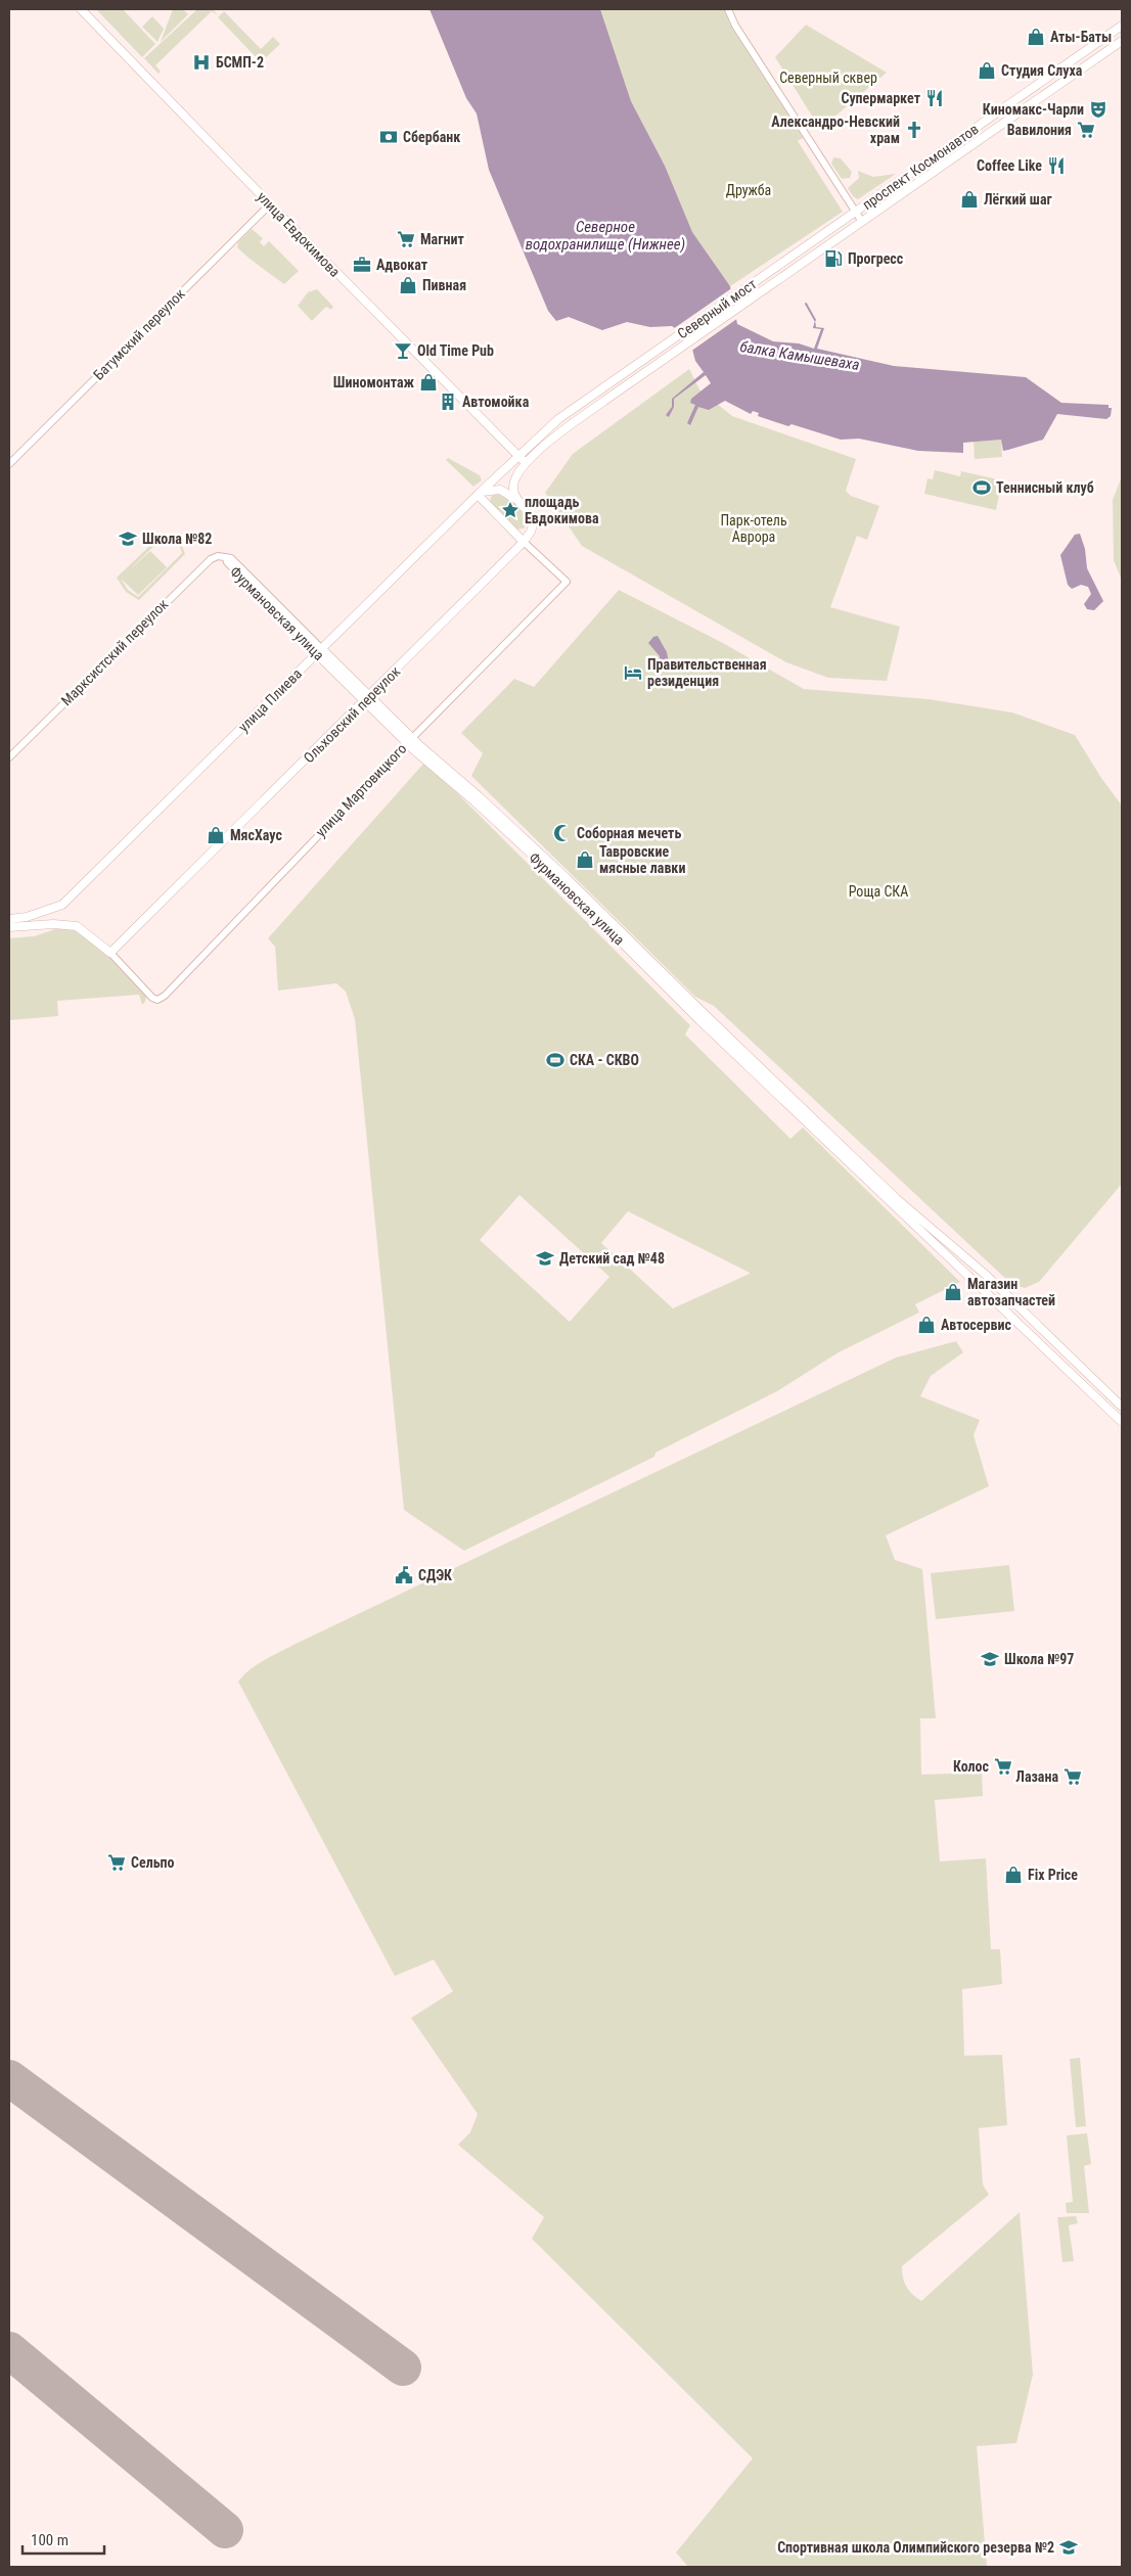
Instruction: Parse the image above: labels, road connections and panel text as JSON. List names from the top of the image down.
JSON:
{
  "streets": {
    "main road": [
      "проспект Космонавтов",
      "улица Евдокимова",
      "Северный мост",
      "Фурмановская улица",
      "улица Плиева",
      "Ольховский переулок"
    ],
    "street": ["Батумский переулок", "Марксистский переулок", "улица Мартовицкого"]
  },
  "crossings": [
    ["проспект Космонавтов", "Северный мост"],
    ["улица Евдокимова", "Северный мост"],
    ["улица Евдокимова", "Батумский переулок"],
    ["Фурмановская улица", "Марксистский переулок"],
    ["Фурмановская улица", "улица Плиева"],
    ["Фурмановская улица", "Ольховский переулок"],
    ["Фурмановская улица", "улица Мартовицкого"],
    ["Ольховский переулок", "улица Мартовицкого"]
  ],
  "water": ["Северное водохранилище (Нижнее)", "балка Камышеваха"],
  "parks": [
    "Северный сквер",
    "Дружба",
    "Парк-отель Аврора",
    "Роща СКА"
  ],
  "places": {
    "shop": [
      "Аты-Баты",
      "Студия Слуха",
      "Лёгкий шаг",
      "Пивная",
      "Шиномонтаж",
      "МясХаус",
      "Тавровские мясные лавки",
      "Магазин автозапчастей",
      "Автосервис",
      "Fix Price"
    ],
    "hospital": ["БСМП-2"],
    "restaurant": ["Супермаркет", "Coffee Like"],
    "theatre": ["Киномакс-Чарли"],
    "church": ["Александро-Невский храм"],
    "supermarket": [
      "Вавилония",
      "Магнит",
      "Колос",
      "Лазана",
      "Сельпо"
    ],
    "bank": ["Сбербанк"],
    "fuel station": ["Прогресс"],
    "office": ["Адвокат"],
    "bar": ["Old Time Pub"],
    "building": ["Автомойка"],
    "sports": ["Теннисный клуб", "СКА - СКВО"],
    "place": ["площадь Евдокимова"],
    "school or university": [
      "Школа №82",
      "Детский сад №48",
      "Школа №97",
      "Спортивная школа Олимпийского резерва №2"
    ],
    "hotel": ["Правительственная резиденция"],
    "mosque": ["Соборная мечеть"],
    "public building": ["СДЭК"]
  },
  "scale_bar": "100 m"
}
